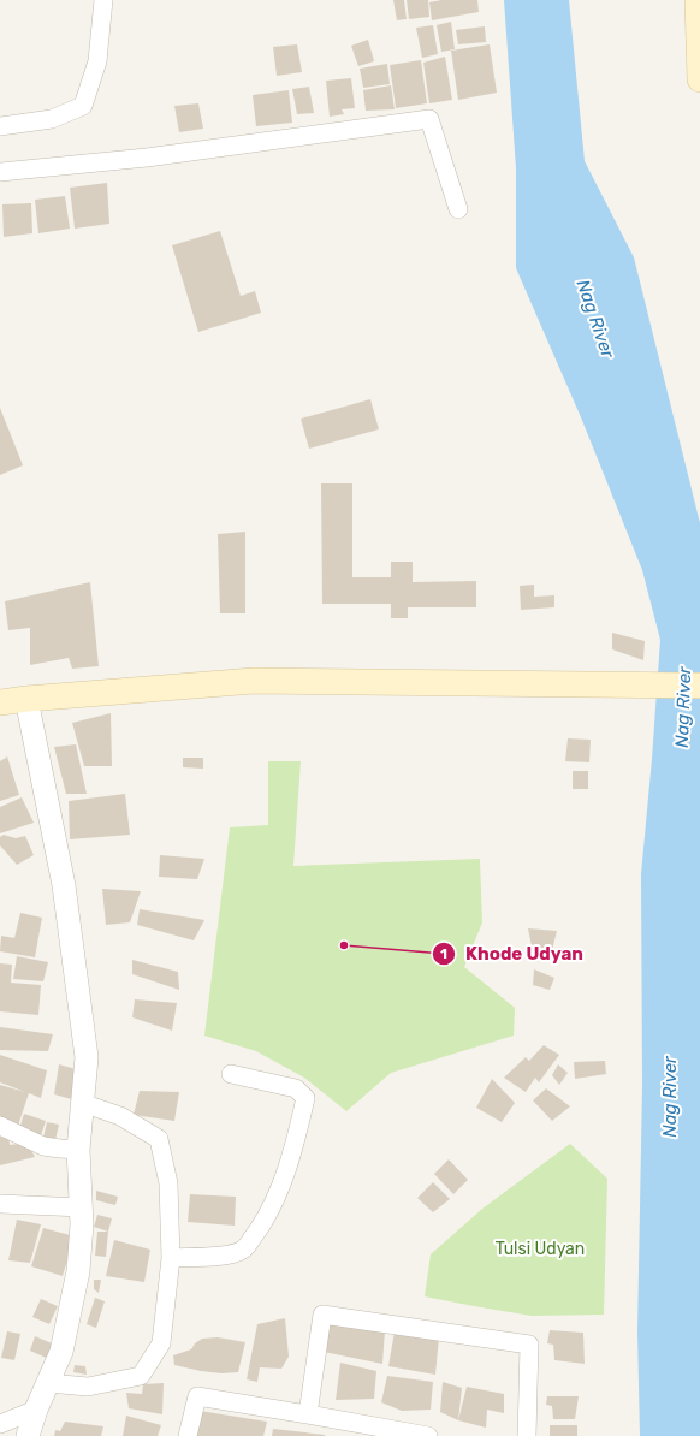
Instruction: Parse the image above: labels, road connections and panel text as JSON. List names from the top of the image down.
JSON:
{
  "water": ["Nag River"],
  "parks": ["Tulsi Udyan"],
  "places": ["Khode Udyan"]
}
